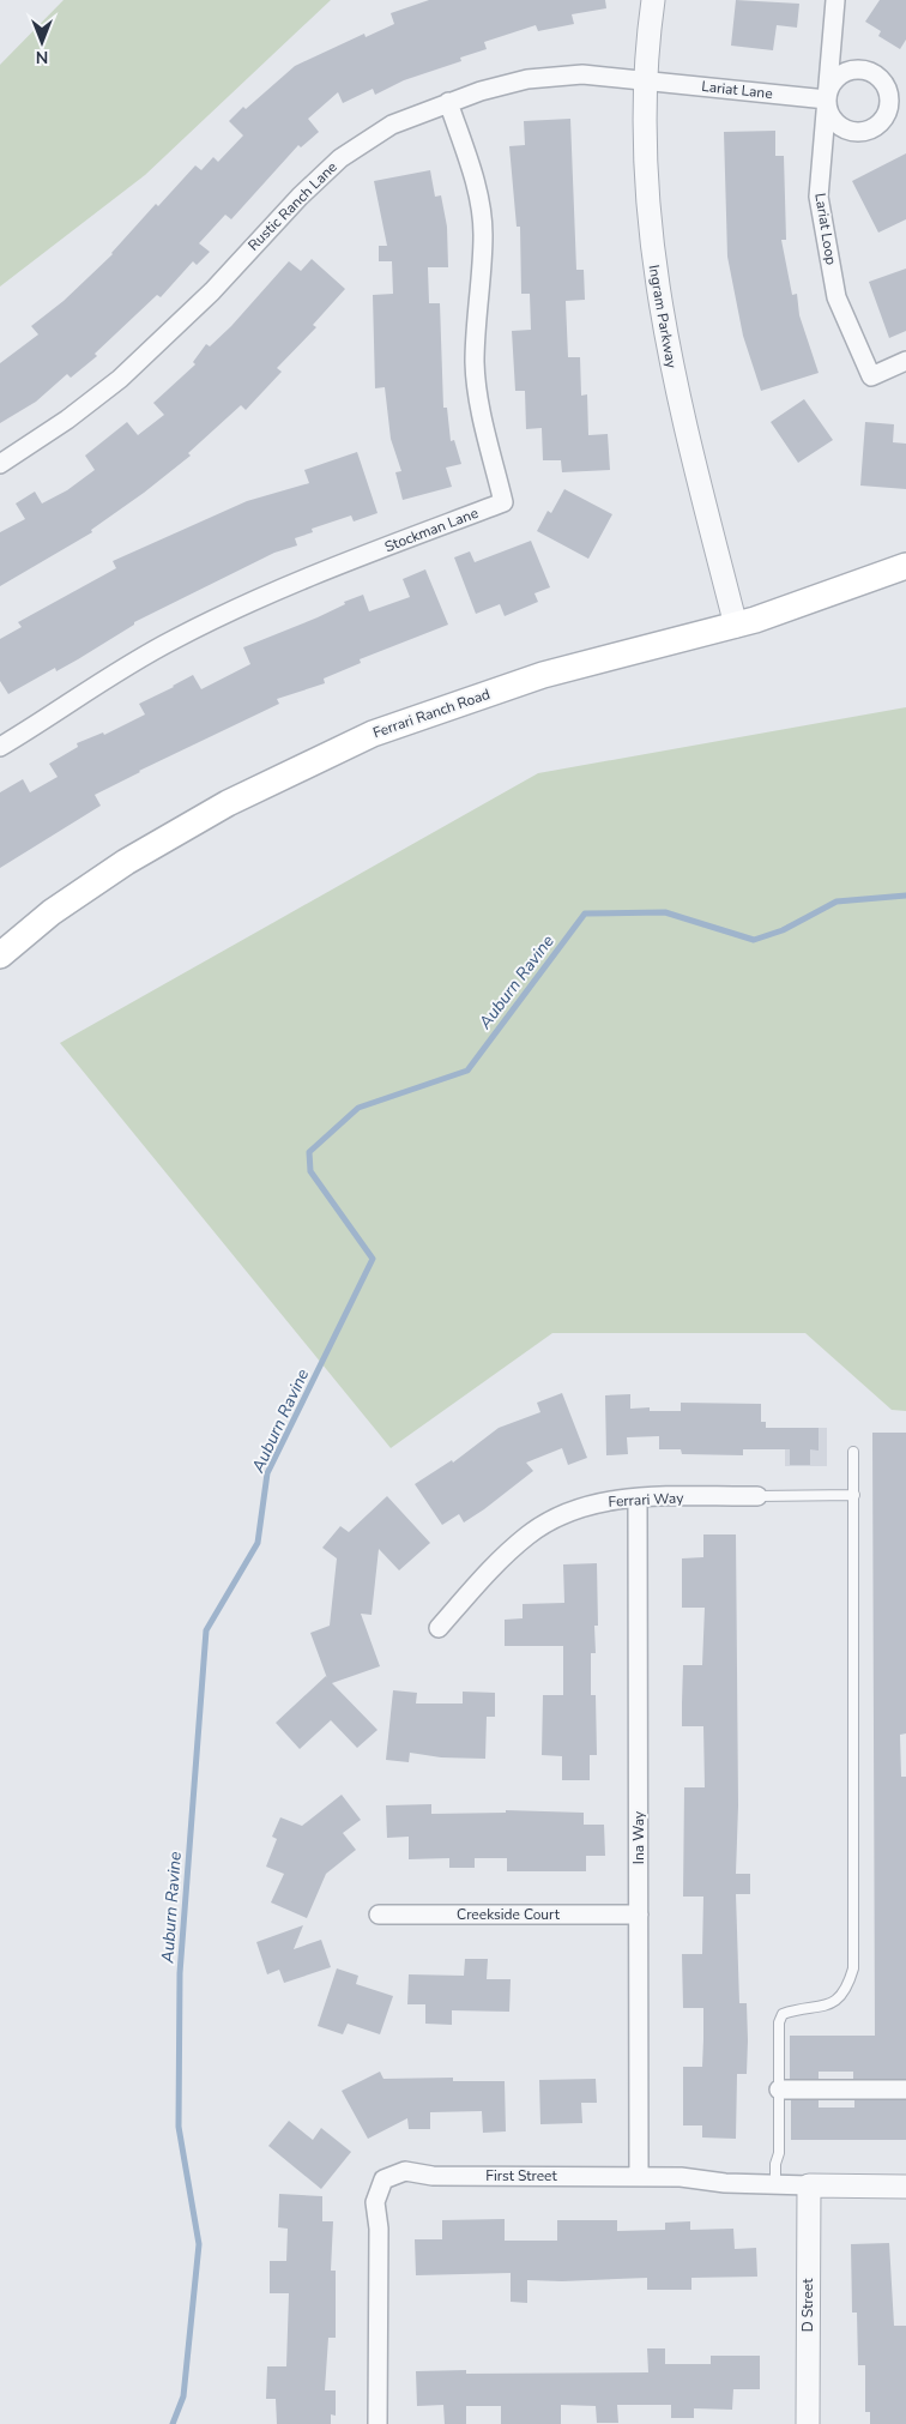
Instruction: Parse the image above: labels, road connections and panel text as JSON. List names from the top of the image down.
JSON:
{
  "streets": {
    "main road": ["Ferrari Ranch Road"],
    "street": [
      "Lariat Lane",
      "Rustic Ranch Lane",
      "Lariat Loop",
      "Ingram Parkway",
      "Stockman Lane",
      "Ferrari Way",
      "Ina Way",
      "Creekside Court",
      "First Street",
      "D Street"
    ]
  },
  "crossings": [
    ["Lariat Lane", "Rustic Ranch Lane"],
    ["Lariat Lane", "Lariat Loop"],
    ["Lariat Lane", "Ingram Parkway"],
    ["Rustic Ranch Lane", "Ingram Parkway"],
    ["Rustic Ranch Lane", "Stockman Lane"],
    ["Ingram Parkway", "Ferrari Ranch Road"],
    ["Ferrari Way", "Ina Way"],
    ["Ina Way", "Creekside Court"],
    ["Ina Way", "First Street"],
    ["First Street", "D Street"]
  ],
  "water": ["Auburn Ravine"],
  "north": "bottom"
}
